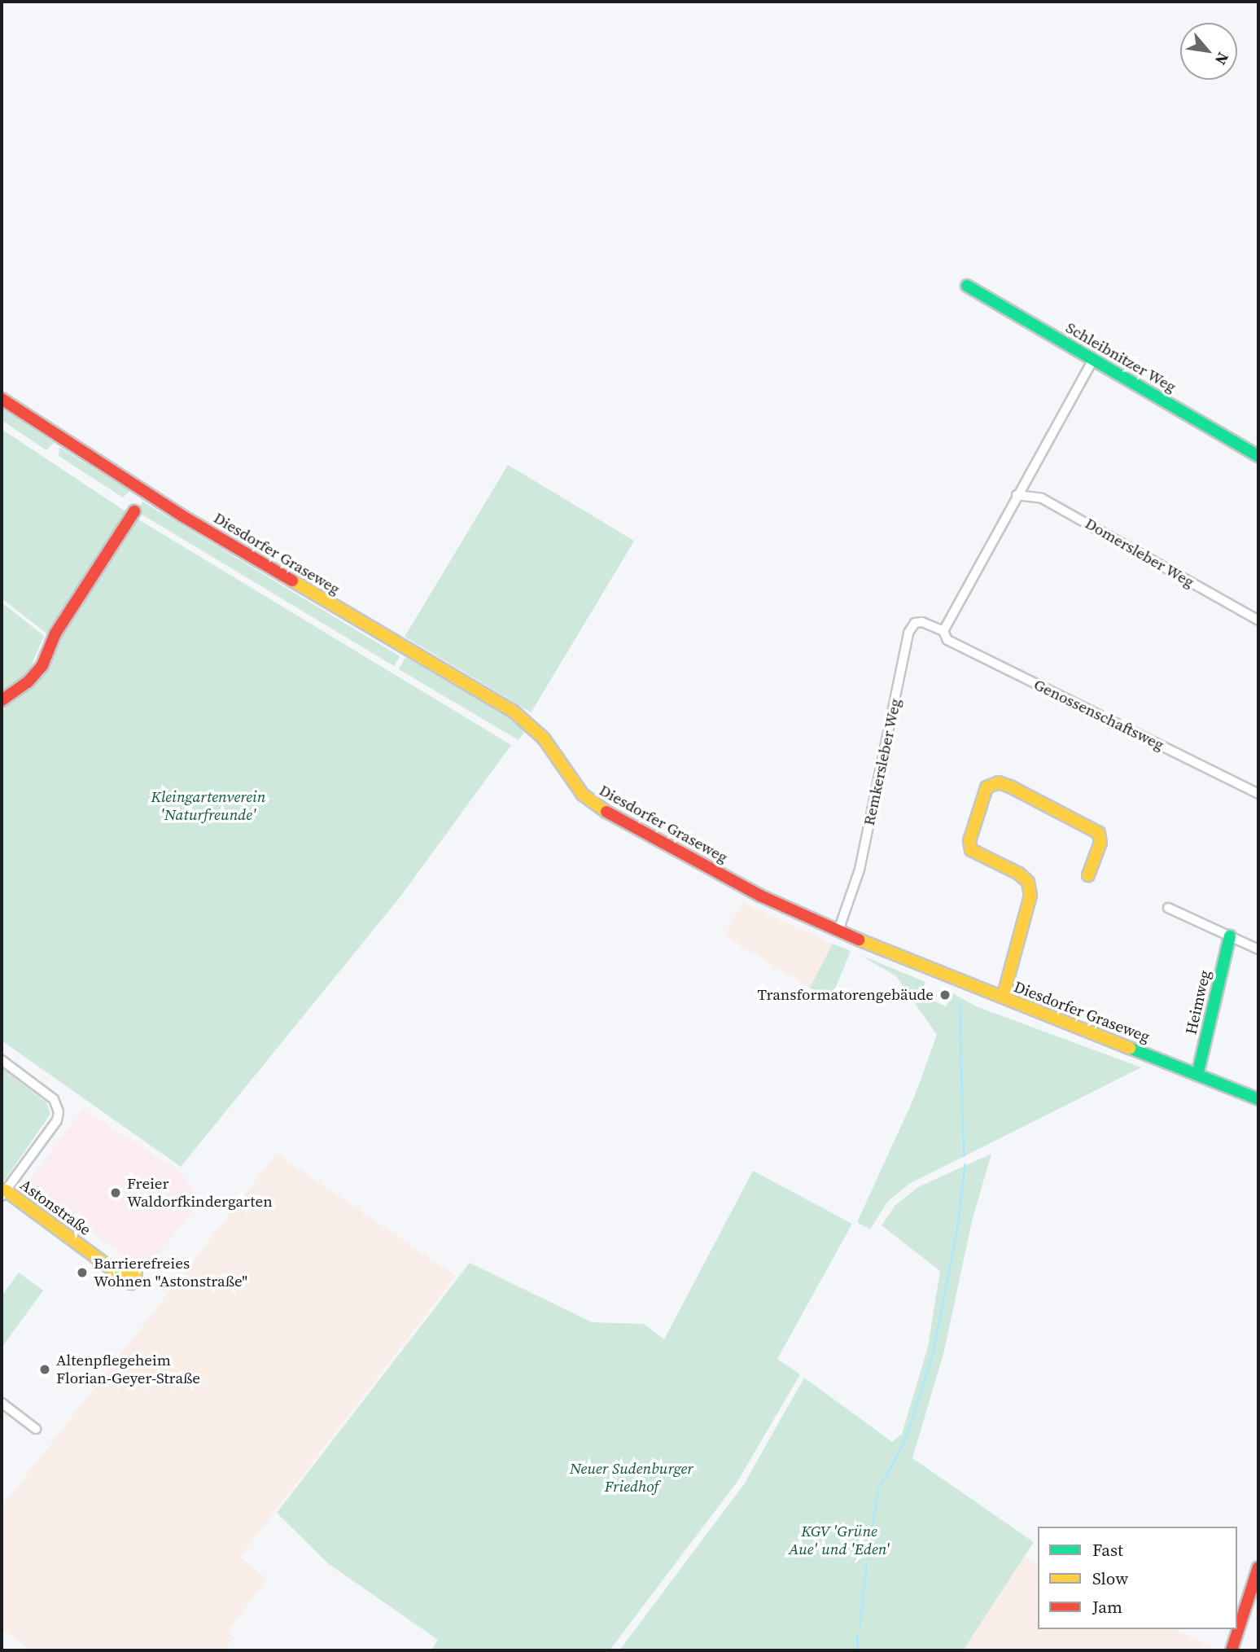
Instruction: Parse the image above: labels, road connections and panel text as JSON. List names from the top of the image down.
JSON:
{
  "streets": {
    "main road": [
      "Schleibnitzer Weg",
      "Diesdorfer Graseweg",
      "Heimweg",
      "Astonstraße"
    ],
    "street": ["Domersleber Weg", "Genossenschaftsweg", "Remkersleber Weg"]
  },
  "crossings": [
    ["Diesdorfer Graseweg", "Remkersleber Weg"],
    ["Diesdorfer Graseweg", "Heimweg"],
    ["Genossenschaftsweg", "Remkersleber Weg"]
  ],
  "parks": ["Kleingartenverein 'Naturfreunde'", "Neuer Sudenburger Friedhof", "KGV 'Grüne Aue' und 'Eden'"],
  "places": [
    "Transformatorengebäude",
    "Freier Waldorfkindergarten",
    "Barrierefreies Wohnen \"Astonstraße\"",
    "Altenpflegeheim Florian-Geyer-Straße"
  ],
  "legend": ["Fast", "Slow", "Jam"],
  "north": "bottom right"
}
